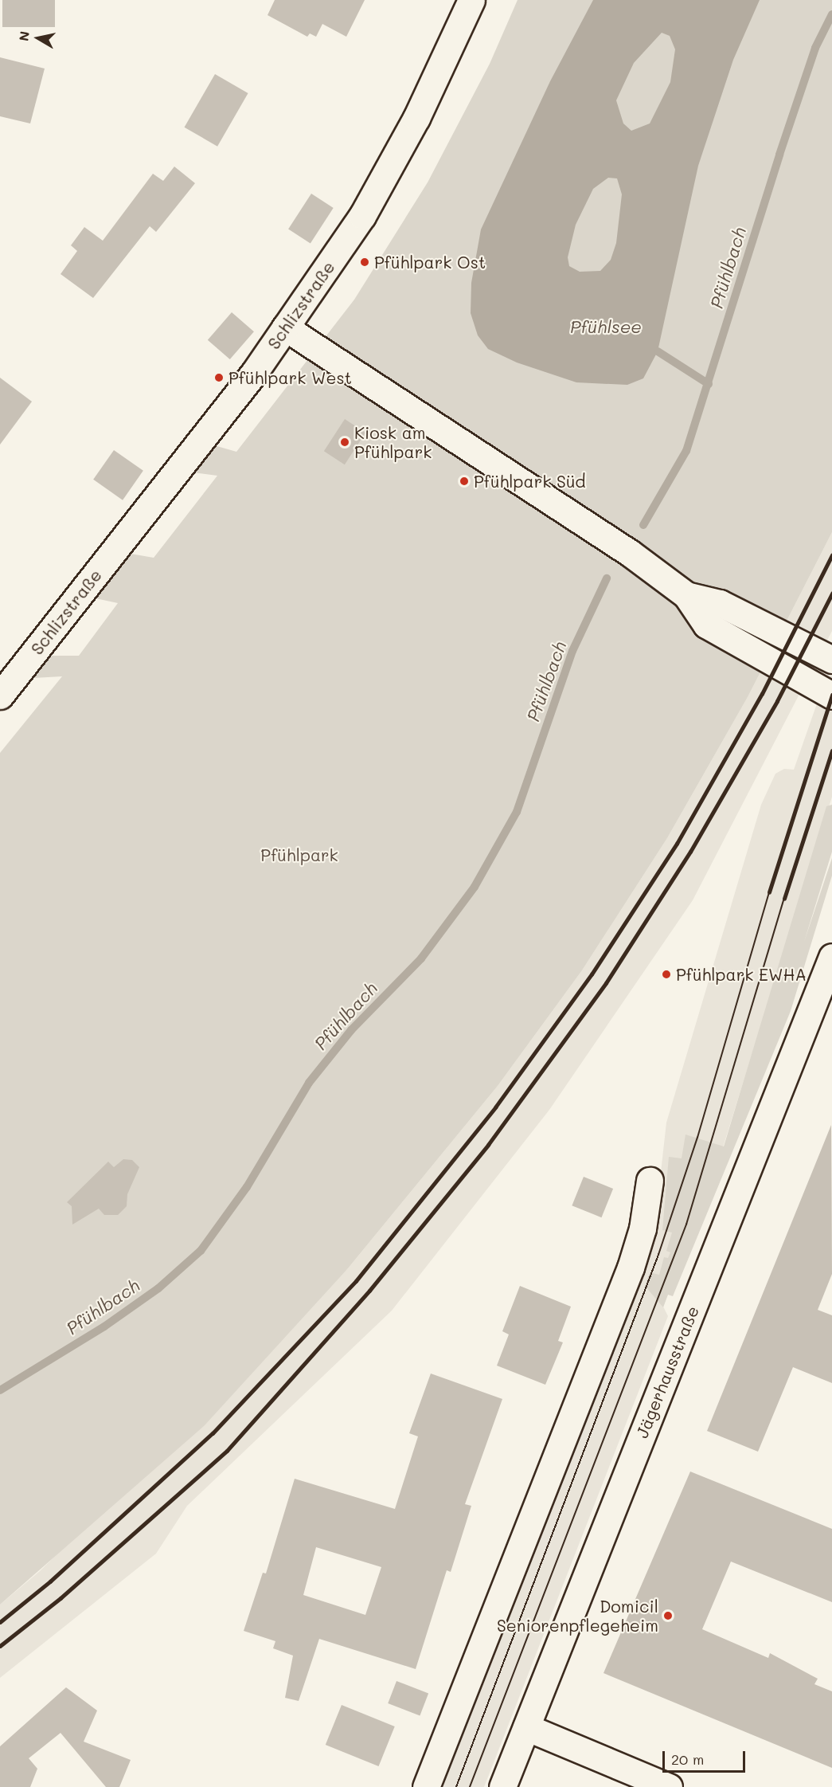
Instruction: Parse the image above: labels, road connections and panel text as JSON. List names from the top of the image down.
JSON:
{
  "streets": {
    "street": ["Schlizstraße", "Jägerhausstraße"]
  },
  "water": ["Pfühlbach", "Pfühlsee"],
  "parks": ["Pfühlpark"],
  "places": [
    "Pfühlpark Ost",
    "Pfühlpark West",
    "Kiosk am Pfühlpark",
    "Pfühlpark Süd",
    "Pfühlpark EWHA",
    "Domicil Seniorenpflegeheim"
  ],
  "scale_bar": "20 m",
  "north": "left"
}
